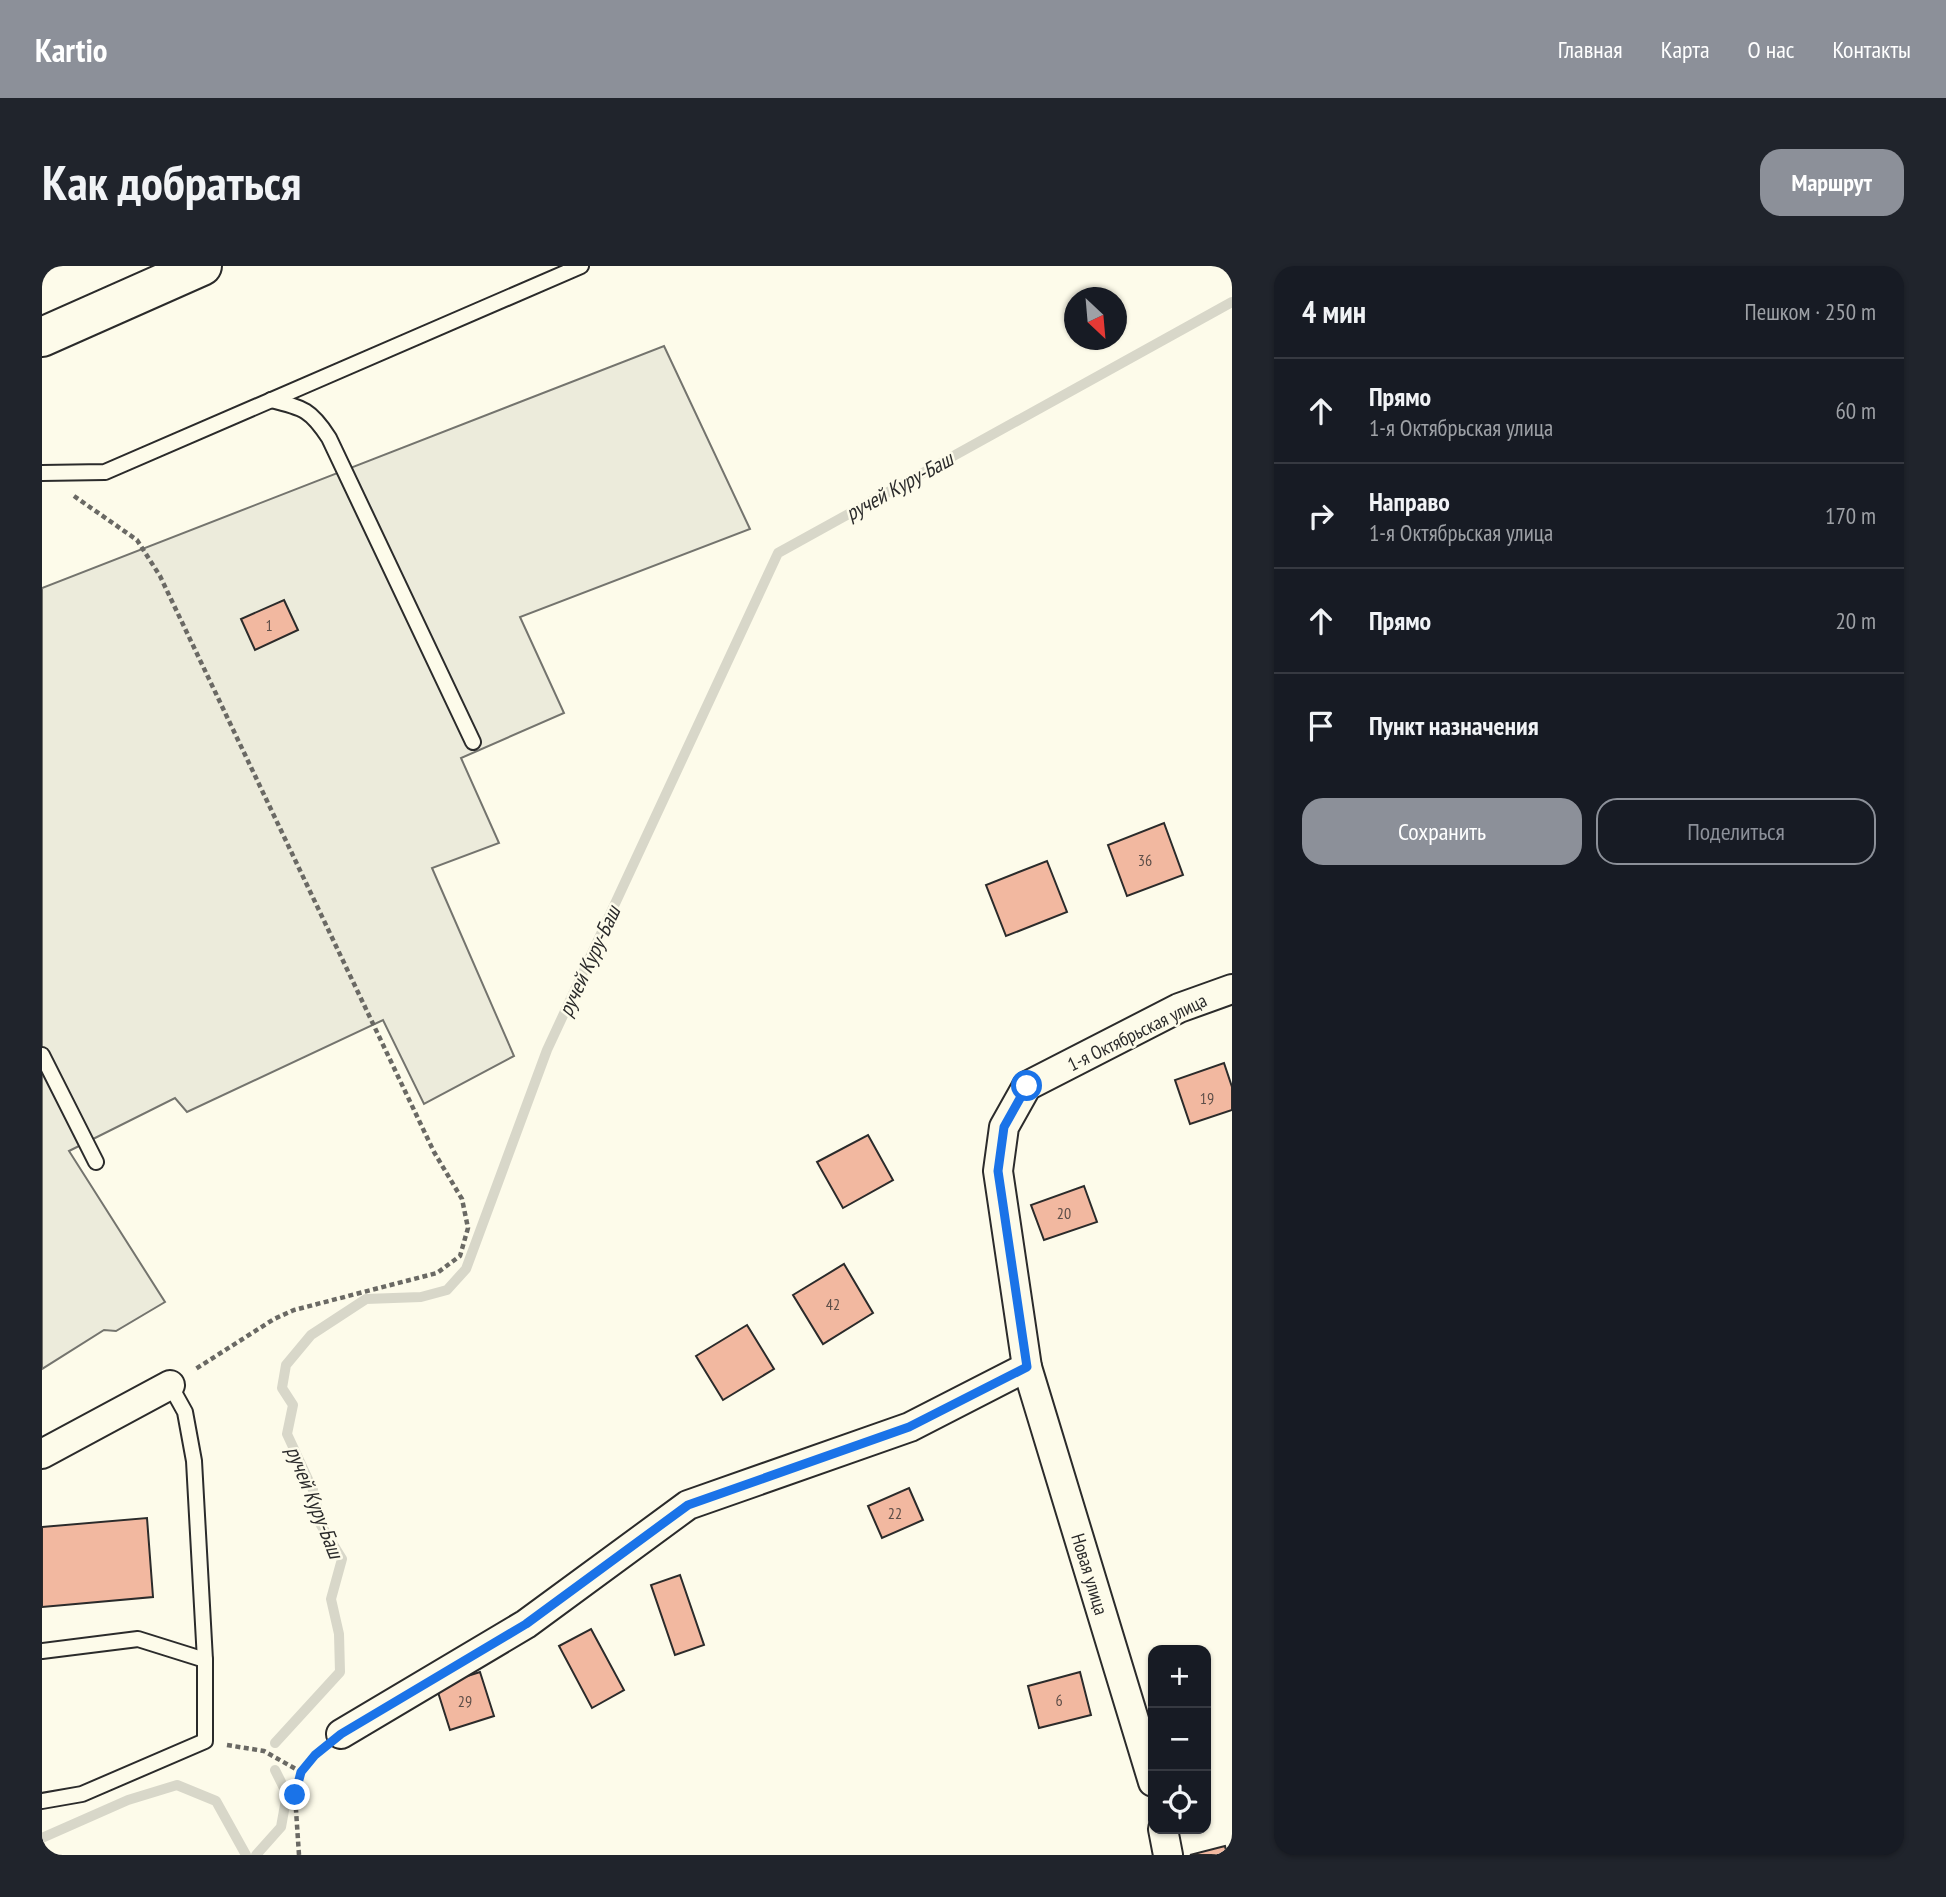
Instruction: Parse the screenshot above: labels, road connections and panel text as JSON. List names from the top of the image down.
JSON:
{
  "streets": {
    "street": ["1-я Октябрьская улица", "Новая улица"]
  },
  "crossings": [
    ["1-я Октябрьская улица", "Новая улица"]
  ],
  "water": ["ручей Куру-Баш"],
  "house_numbers": [
    "1",
    "36",
    "19",
    "20",
    "42",
    "22",
    "6",
    "29"
  ],
  "north": "bottom right",
  "page": {
    "header": "Kartio",
    "nav": [
      "Главная",
      "Карта",
      "О нас",
      "Контакты"
    ],
    "buttons": [
      "Маршрут",
      ["Сохранить", "Поделиться"]
    ],
    "title": "Как добраться",
    "heading": ["4 мин", "Пешком · 250 m"],
    "list": [
      ["Прямо", "1-я Октябрьская улица", "60 m"],
      ["Направо", "1-я Октябрьская улица", "170 m"],
      ["Прямо", "20 m"],
      "Пункт назначения"
    ],
    "map_buttons": ["+", "−"]
  }
}
